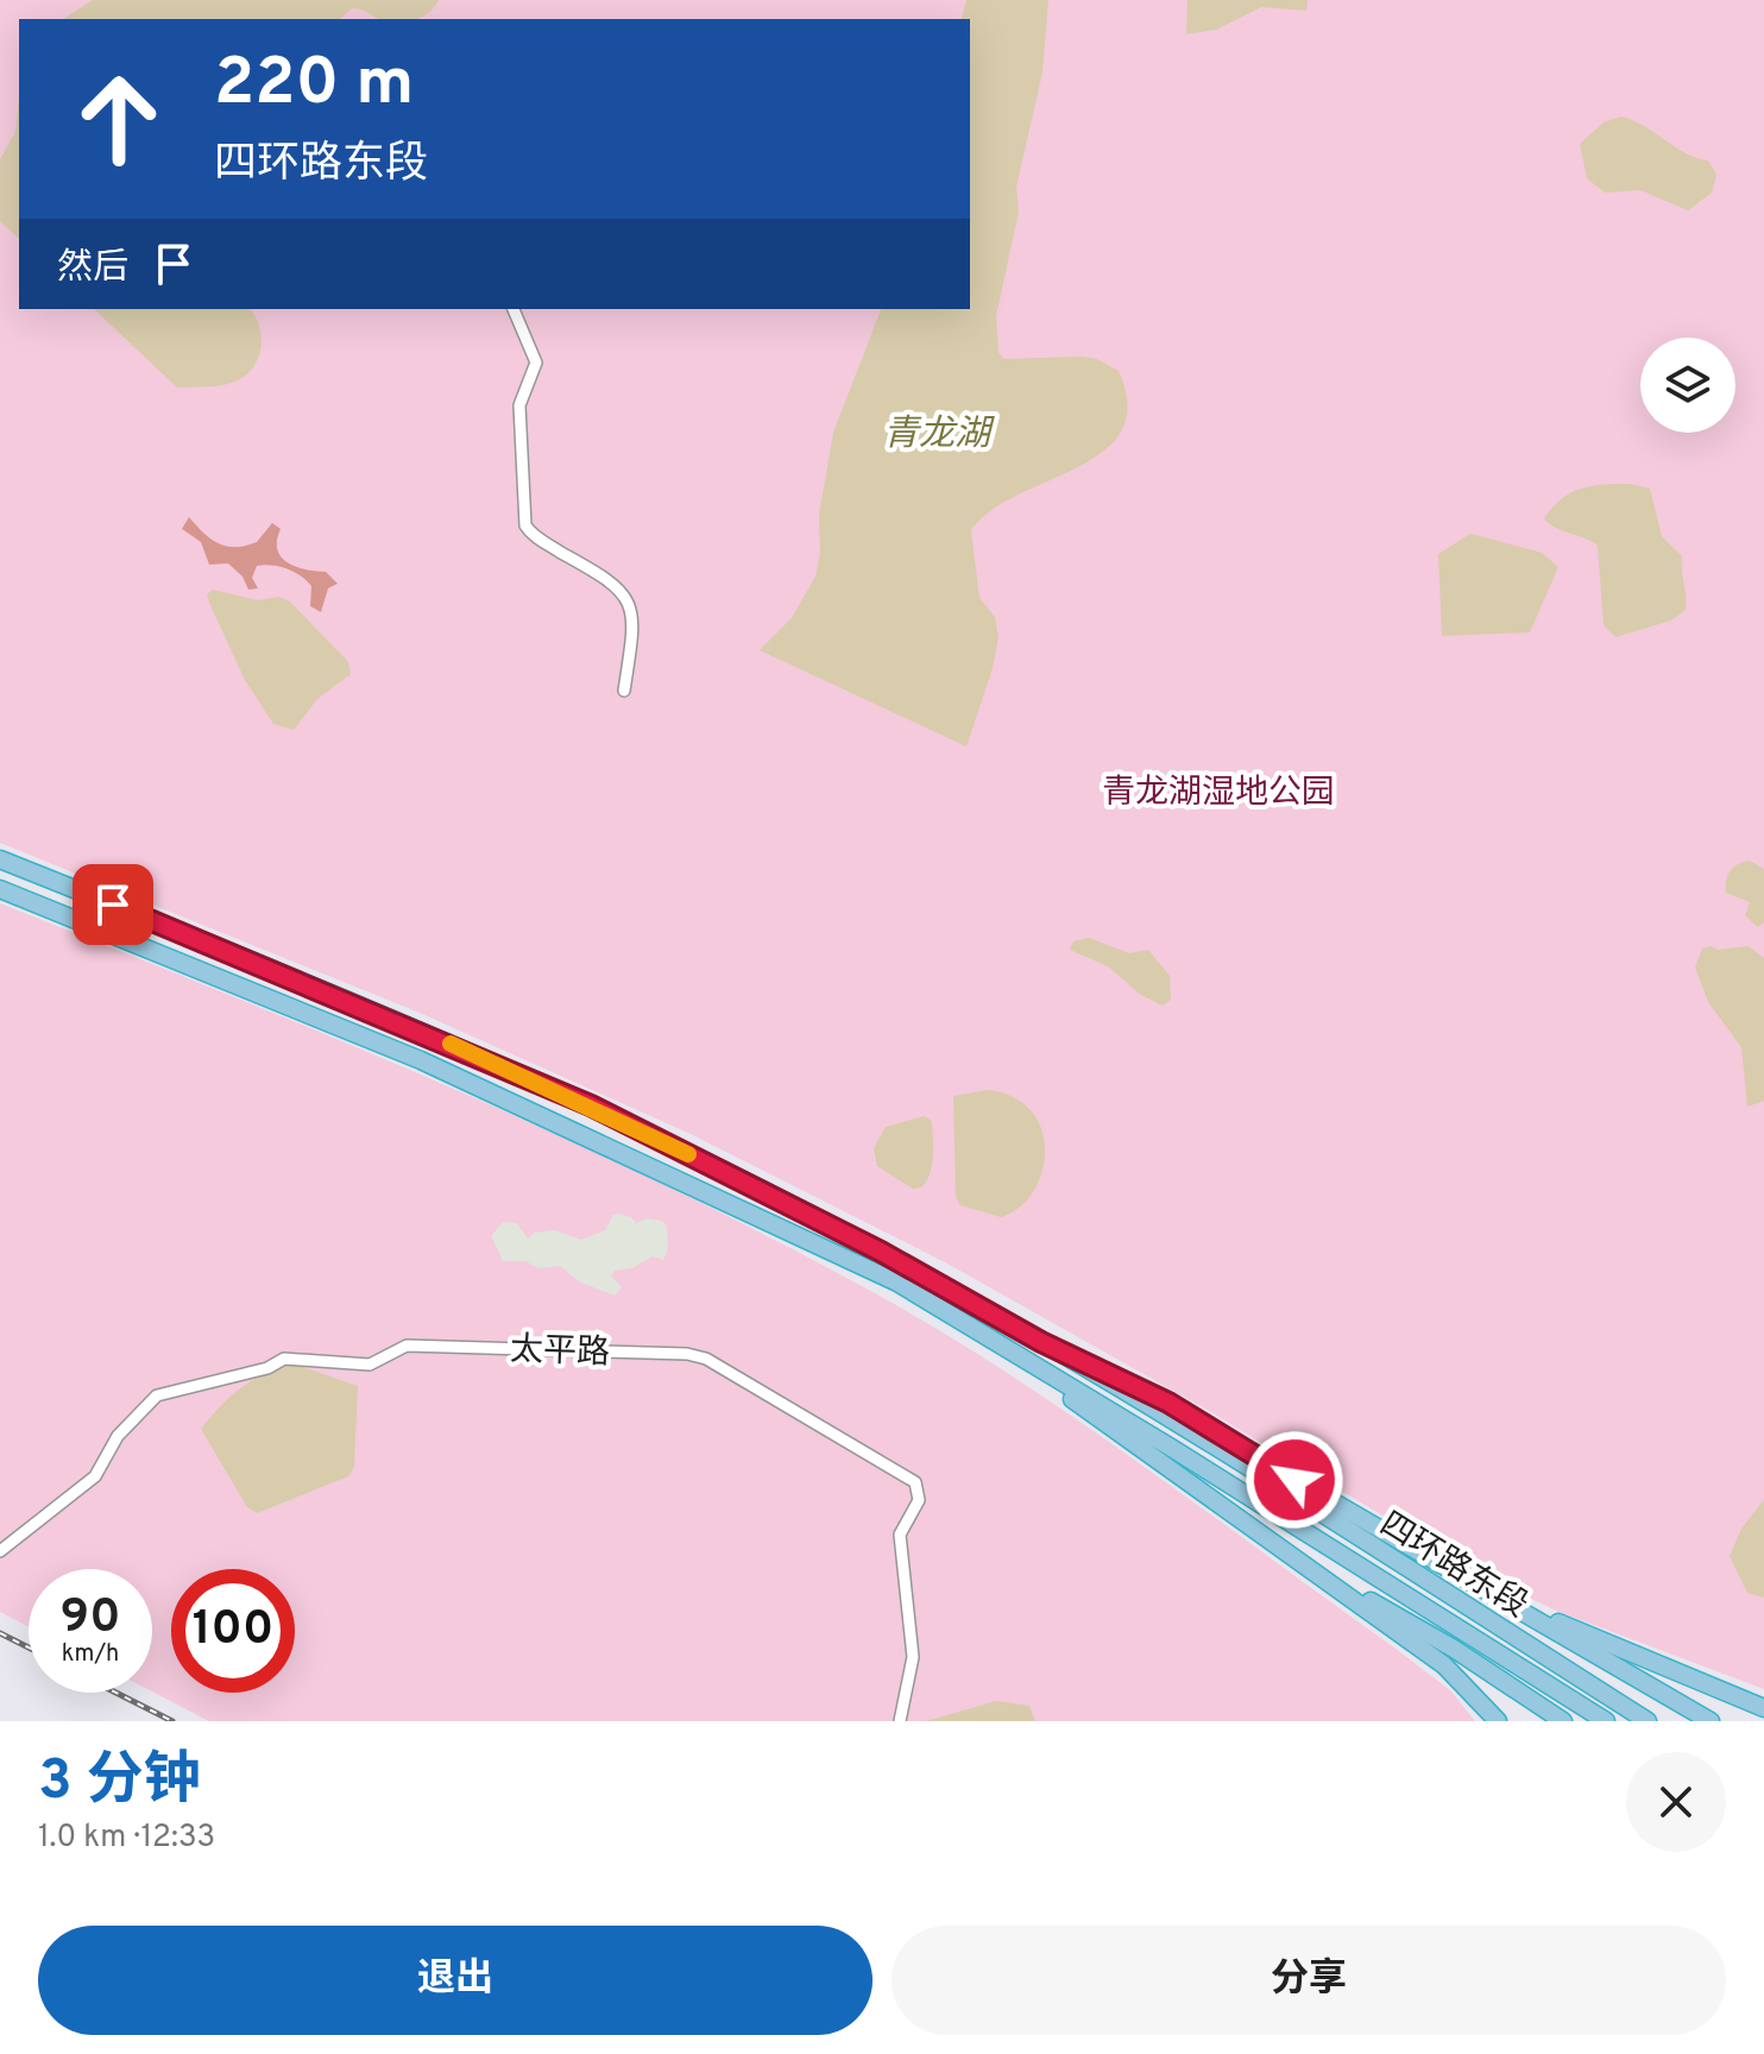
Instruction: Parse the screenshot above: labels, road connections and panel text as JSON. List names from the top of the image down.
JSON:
{
  "streets": {
    "highway": ["四环路东段"],
    "street": ["太平路"]
  },
  "water": ["青龙湖"],
  "parks": ["青龙湖湿地公园"],
  "page": {
    "turn": ["220 m", "四环路东段"],
    "then": "然后",
    "speed": "90 km/h",
    "limit": "100",
    "heading": ["3 分钟", "1.0 km · 12:33"],
    "buttons": ["退出", "分享"]
  }
}
